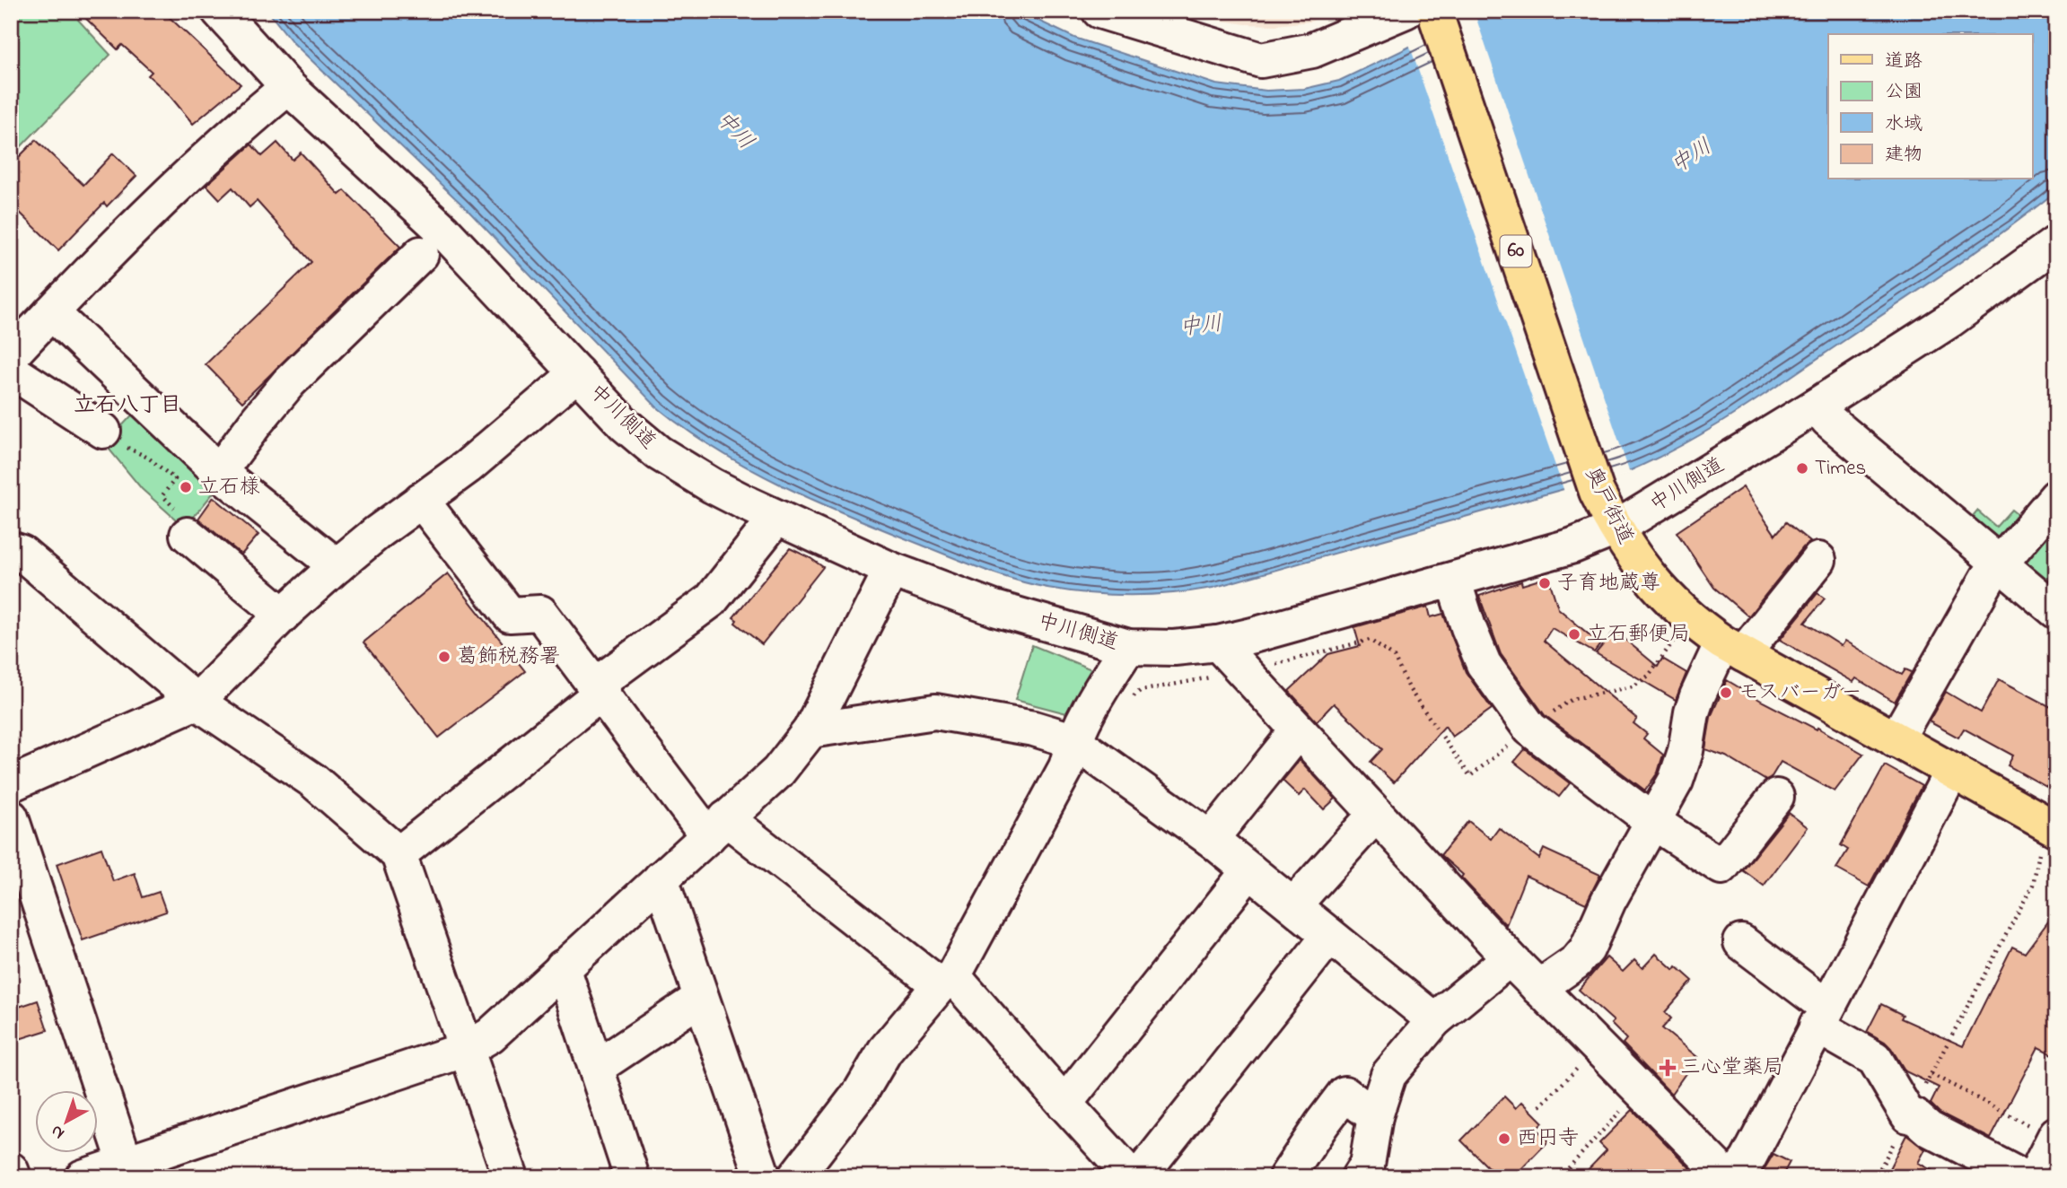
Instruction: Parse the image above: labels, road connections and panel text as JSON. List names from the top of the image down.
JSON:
{
  "streets": {
    "main road": ["60", "奥戸街道"],
    "street": ["中川側道"]
  },
  "crossings": [
    ["中川側道", "奥戸街道"]
  ],
  "districts": ["立石八丁目"],
  "water": ["中川"],
  "places": {
    "other": [
      "Times",
      "立石様",
      "子育地蔵尊",
      "立石郵便局",
      "葛飾税務署",
      "モスバーガー",
      "西円寺"
    ],
    "health": ["三心堂薬局"]
  },
  "legend": [
    "道路",
    "公園",
    "水域",
    "建物"
  ],
  "north": "bottom left"
}
